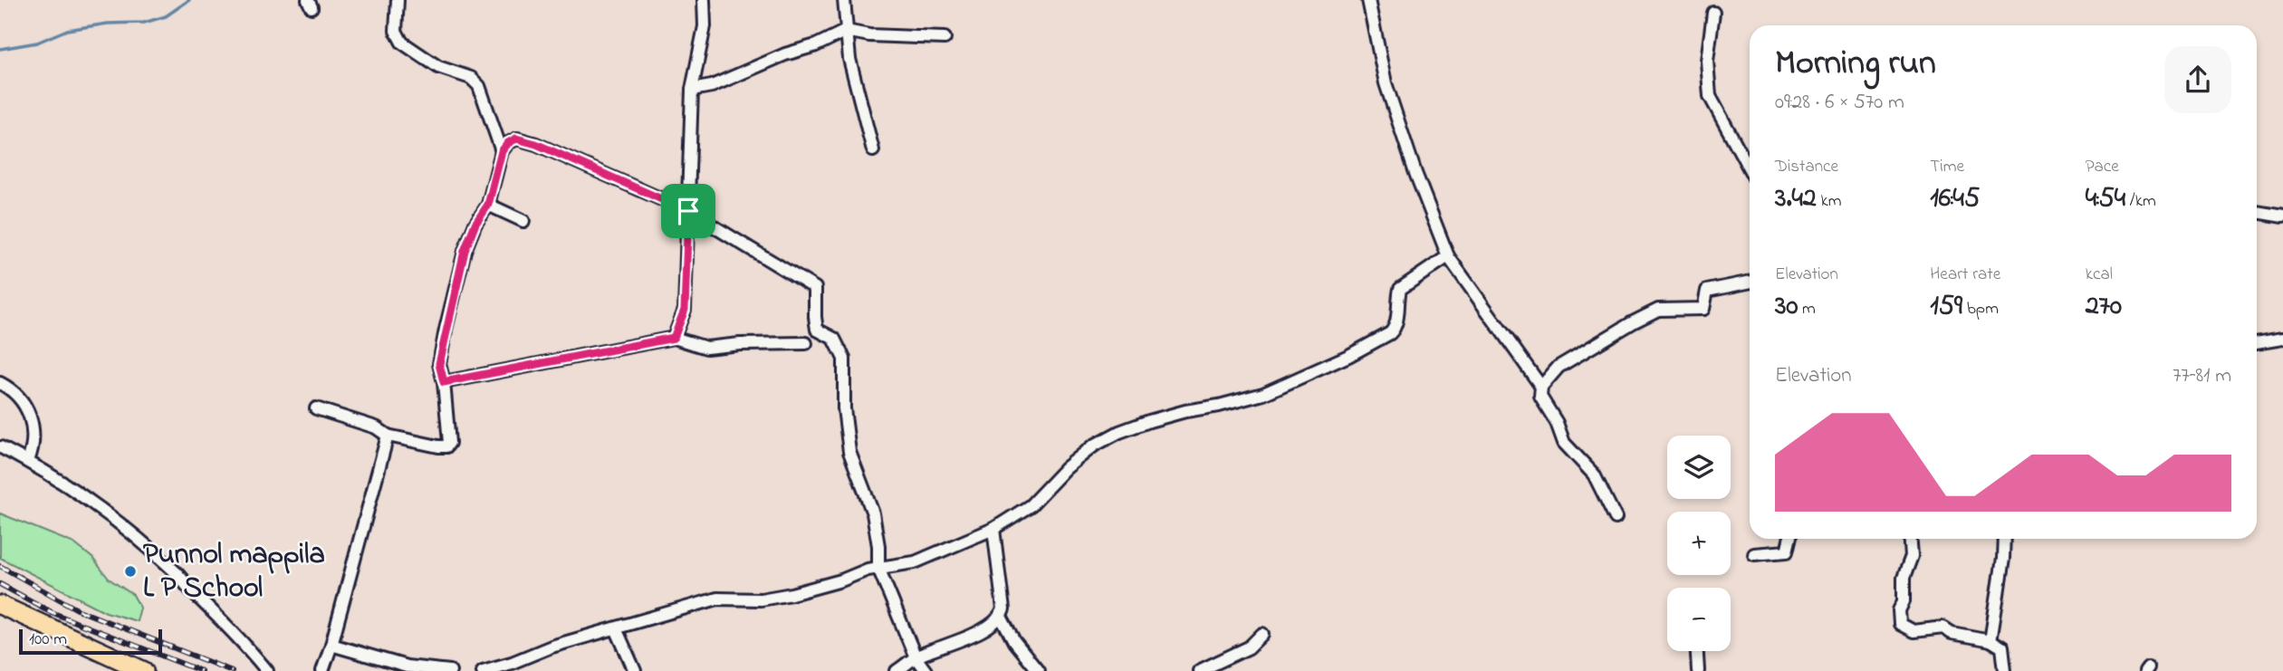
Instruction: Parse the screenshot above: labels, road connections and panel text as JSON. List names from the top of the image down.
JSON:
{
  "places": ["Punnol mappila L P School"],
  "scale_bar": "100 m",
  "page": {
    "heading": ["Morning run", "09:28 · 6 × 570 m"],
    "stats": [
      ["Distance", "3.42 km"],
      ["Time", "16:45"],
      ["Pace", "4:54 /km"],
      ["Elevation", "30 m"],
      ["Heart rate", "159 bpm"],
      ["kcal", "270"]
    ],
    "chart": ["Elevation", "77–81 m"],
    "map_buttons": ["+", "−"],
    "scale": "100 m"
  }
}
